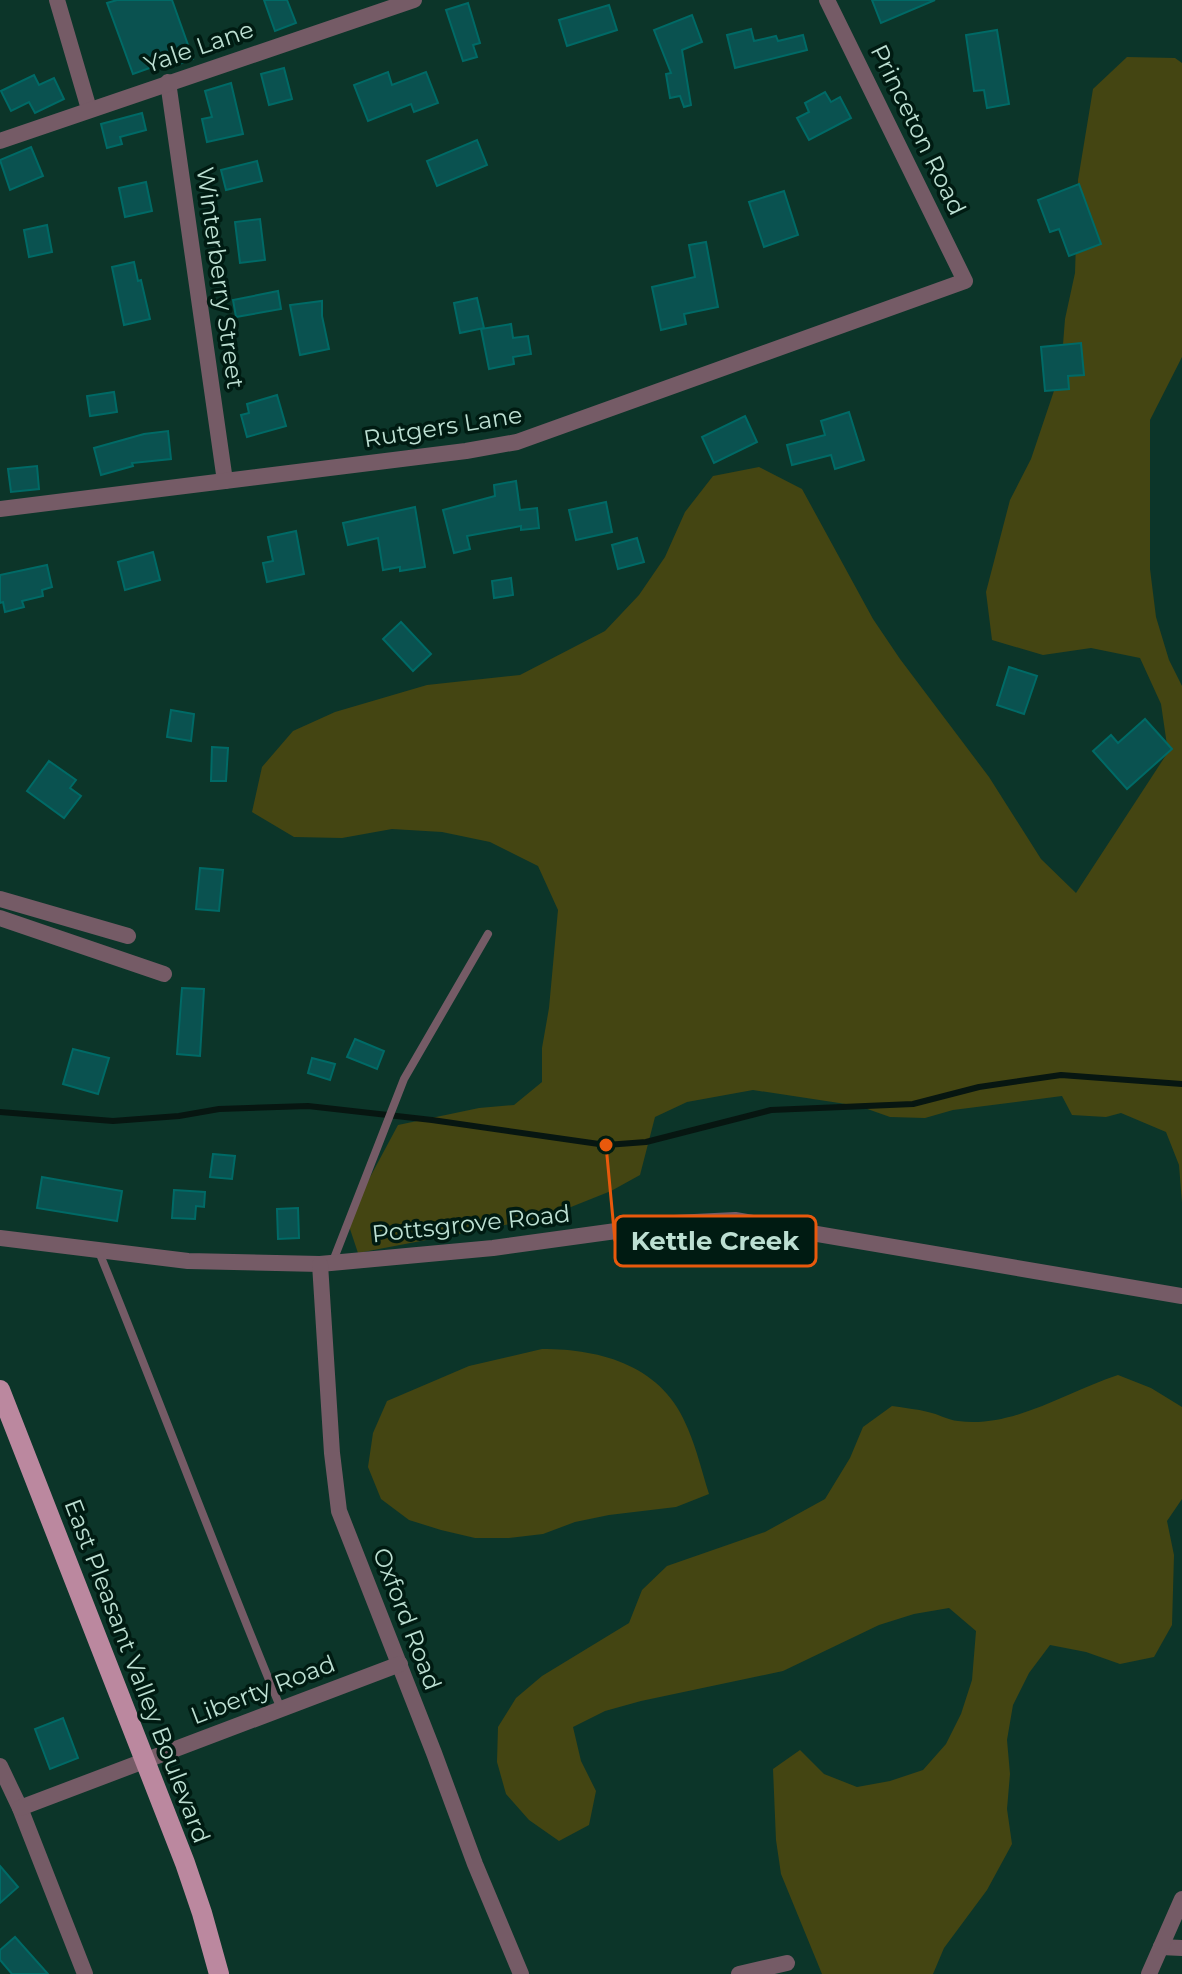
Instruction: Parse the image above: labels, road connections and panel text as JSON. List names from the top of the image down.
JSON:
{
  "streets": {
    "main road": ["East Pleasant Valley Boulevard"],
    "street": [
      "Yale Lane",
      "Princeton Road",
      "Winterberry Street",
      "Rutgers Lane",
      "Pottsgrove Road",
      "Oxford Road",
      "Liberty Road"
    ]
  },
  "crossings": [
    ["Yale Lane", "Winterberry Street"],
    ["Princeton Road", "Rutgers Lane"],
    ["Winterberry Street", "Rutgers Lane"],
    ["Pottsgrove Road", "Oxford Road"],
    ["Oxford Road", "Liberty Road"],
    ["East Pleasant Valley Boulevard", "Liberty Road"]
  ],
  "places": ["Kettle Creek"]
}
